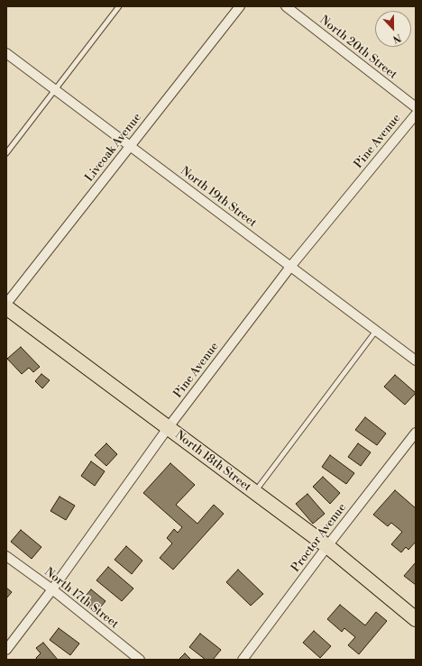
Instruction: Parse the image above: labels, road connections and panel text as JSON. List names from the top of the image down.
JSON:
{
  "streets": {
    "main road": ["North 18th Street"],
    "street": [
      "North 20th Street",
      "Pine Avenue",
      "Liveoak Avenue",
      "North 19th Street",
      "Proctor Avenue",
      "North 17th Street"
    ]
  },
  "crossings": [
    ["Pine Avenue", "North 19th Street"],
    ["Pine Avenue", "North 18th Street"],
    ["Pine Avenue", "North 17th Street"],
    ["Liveoak Avenue", "North 19th Street"],
    ["North 18th Street", "Proctor Avenue"]
  ],
  "north": "bottom"
}
